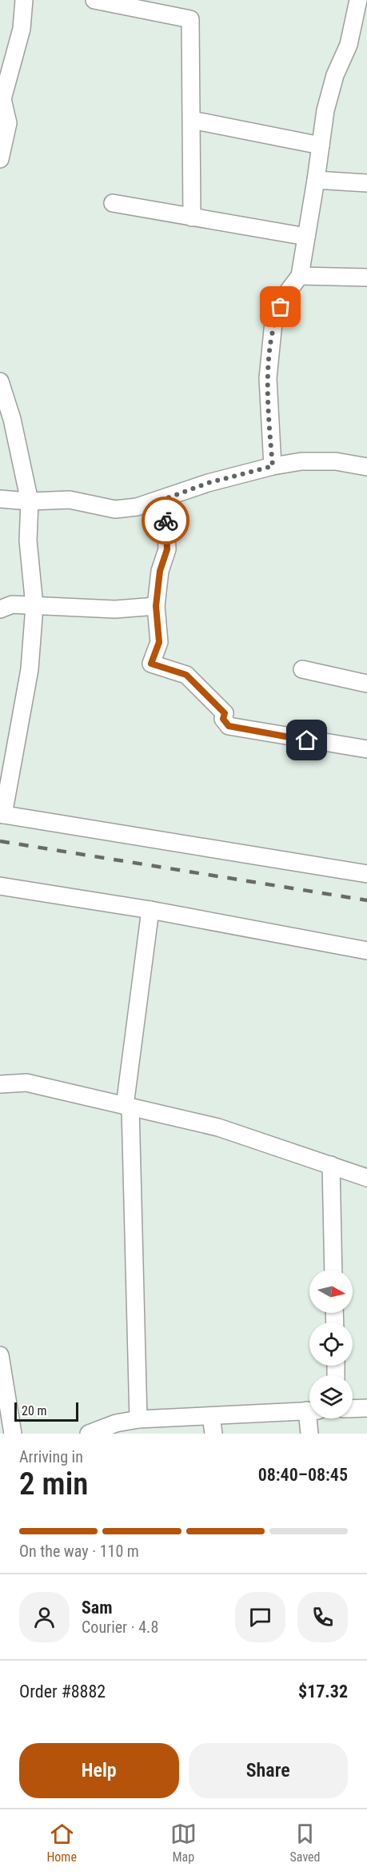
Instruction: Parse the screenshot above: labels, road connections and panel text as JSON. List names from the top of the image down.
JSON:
{
  "scale_bar": "20 m",
  "north": "right",
  "page": {
    "scale": "20 m",
    "heading": ["2 min", "Arriving in", "08:40–08:45"],
    "panel": [
      "Sam",
      "Courier · 4.8",
      "Order #8882",
      "$17.32"
    ],
    "bar": "On the way · 110 m",
    "buttons": ["Help", "Share"],
    "tabs": ["Home", "Map", "Saved"]
  }
}
